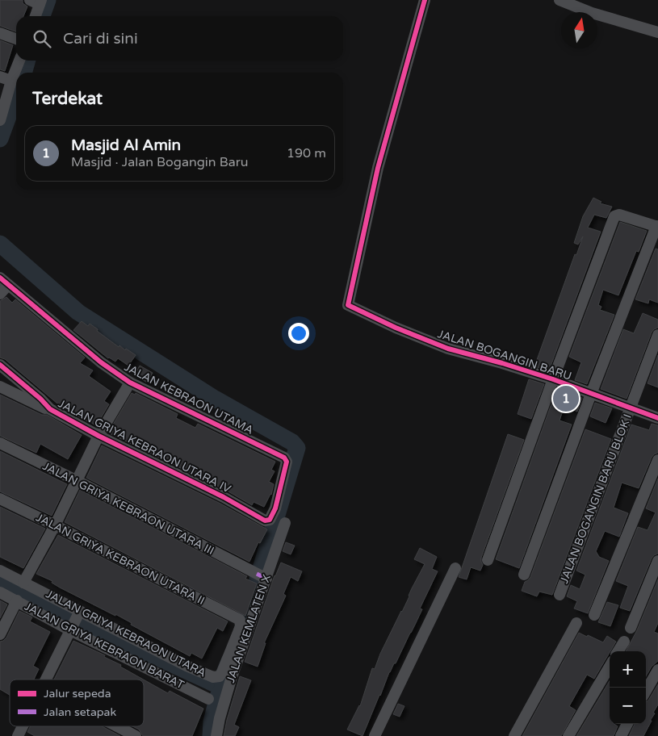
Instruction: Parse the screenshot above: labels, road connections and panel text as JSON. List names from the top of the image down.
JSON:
{
  "streets": {
    "street": [
      "JALAN BOGANGIN BARU",
      "JALAN KEBRAON UTAMA",
      "JALAN GRIYA KEBRAON UTARA IV",
      "JALAN BOGANGIN BARU BLOK I",
      "JALAN GRIYA KEBRAON UTARA III",
      "JALAN GRIYA KEBRAON UTARA II",
      "JALAN KEMLATEN X",
      "JALAN GRIYA KEBRAON UTARA",
      "JALAN GRIYA KEBRAON BARAT"
    ]
  },
  "crossings": [
    ["JALAN BOGANGIN BARU", "JALAN BOGANGIN BARU BLOK I"],
    ["JALAN KEBRAON UTAMA", "JALAN GRIYA KEBRAON UTARA IV"],
    ["JALAN GRIYA KEBRAON UTARA III", "JALAN KEMLATEN X"],
    ["JALAN GRIYA KEBRAON UTARA II", "JALAN GRIYA KEBRAON UTARA"]
  ],
  "legend": ["Jalur sepeda", "Jalan setapak"],
  "north": "top",
  "page": {
    "search": "Cari di sini",
    "heading": "Terdekat",
    "list": [
      {
        "mark": "1",
        "name": "Masjid Al Amin",
        "note": "Masjid · Jalan Bogangin Baru",
        "value": "190 m"
      }
    ],
    "pins": "1",
    "map_buttons": ["+", "−"]
  }
}
